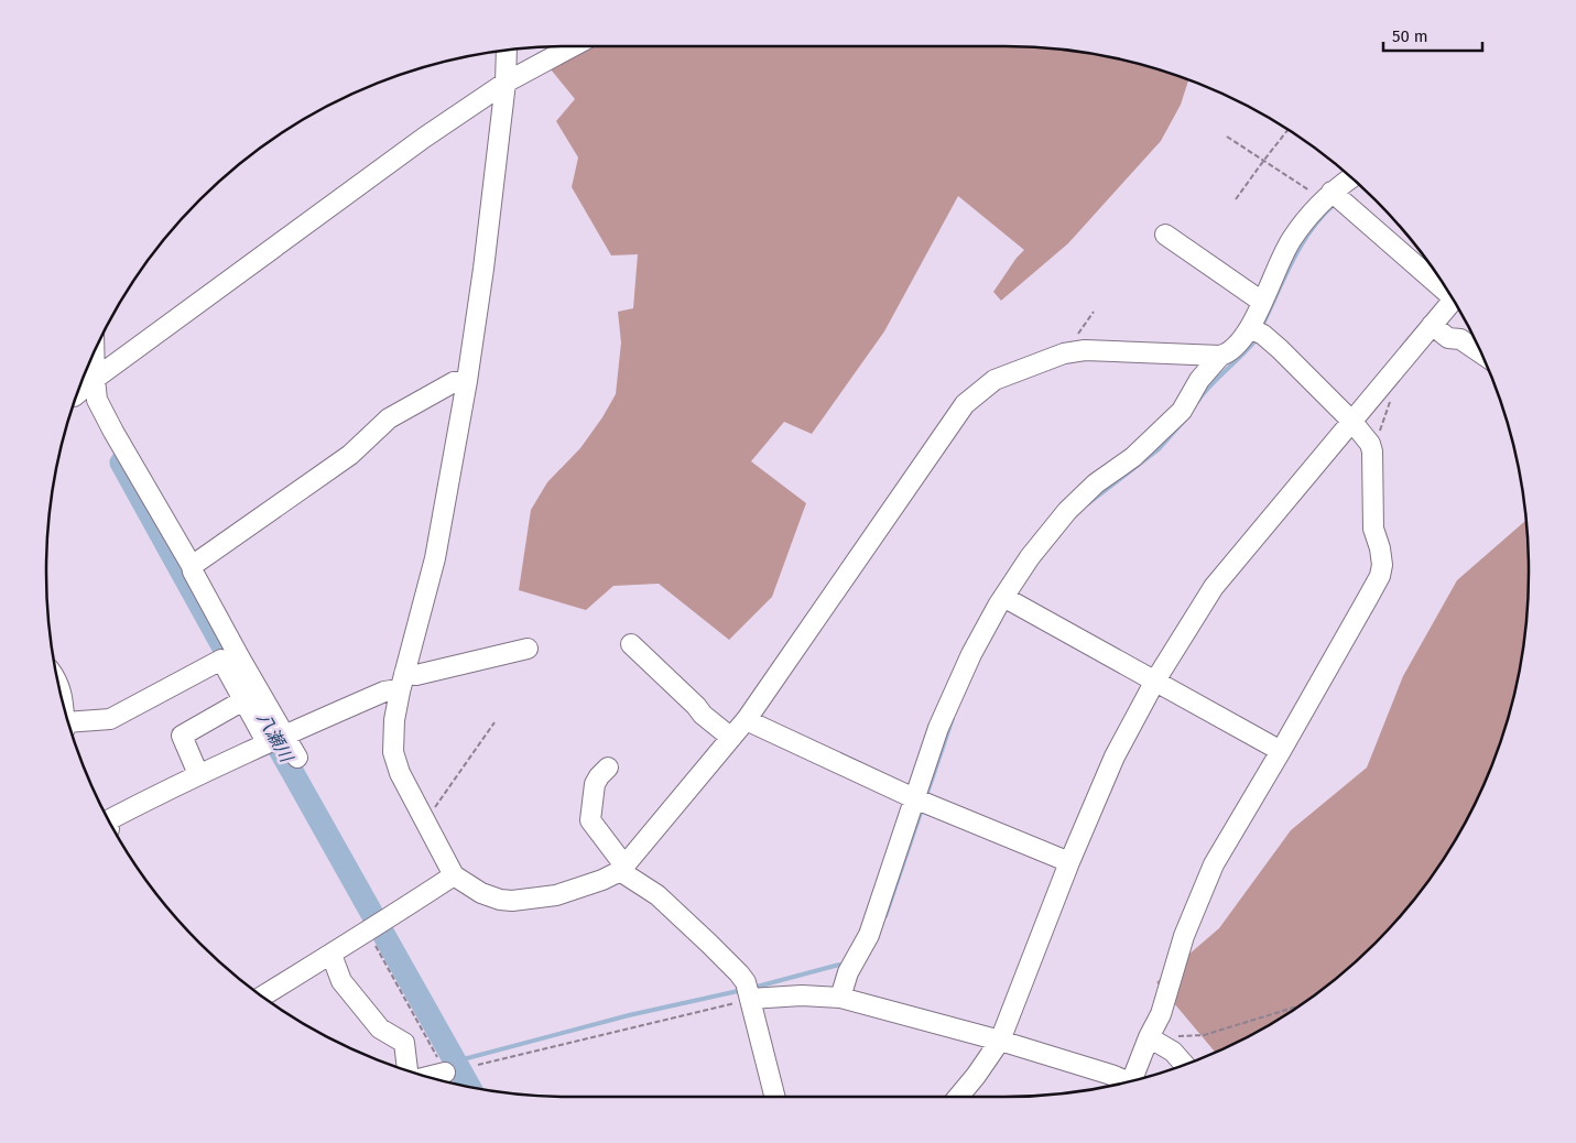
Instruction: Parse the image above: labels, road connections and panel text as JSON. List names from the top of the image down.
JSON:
{
  "water": ["八瀬川"],
  "scale_bar": "50 m"
}
